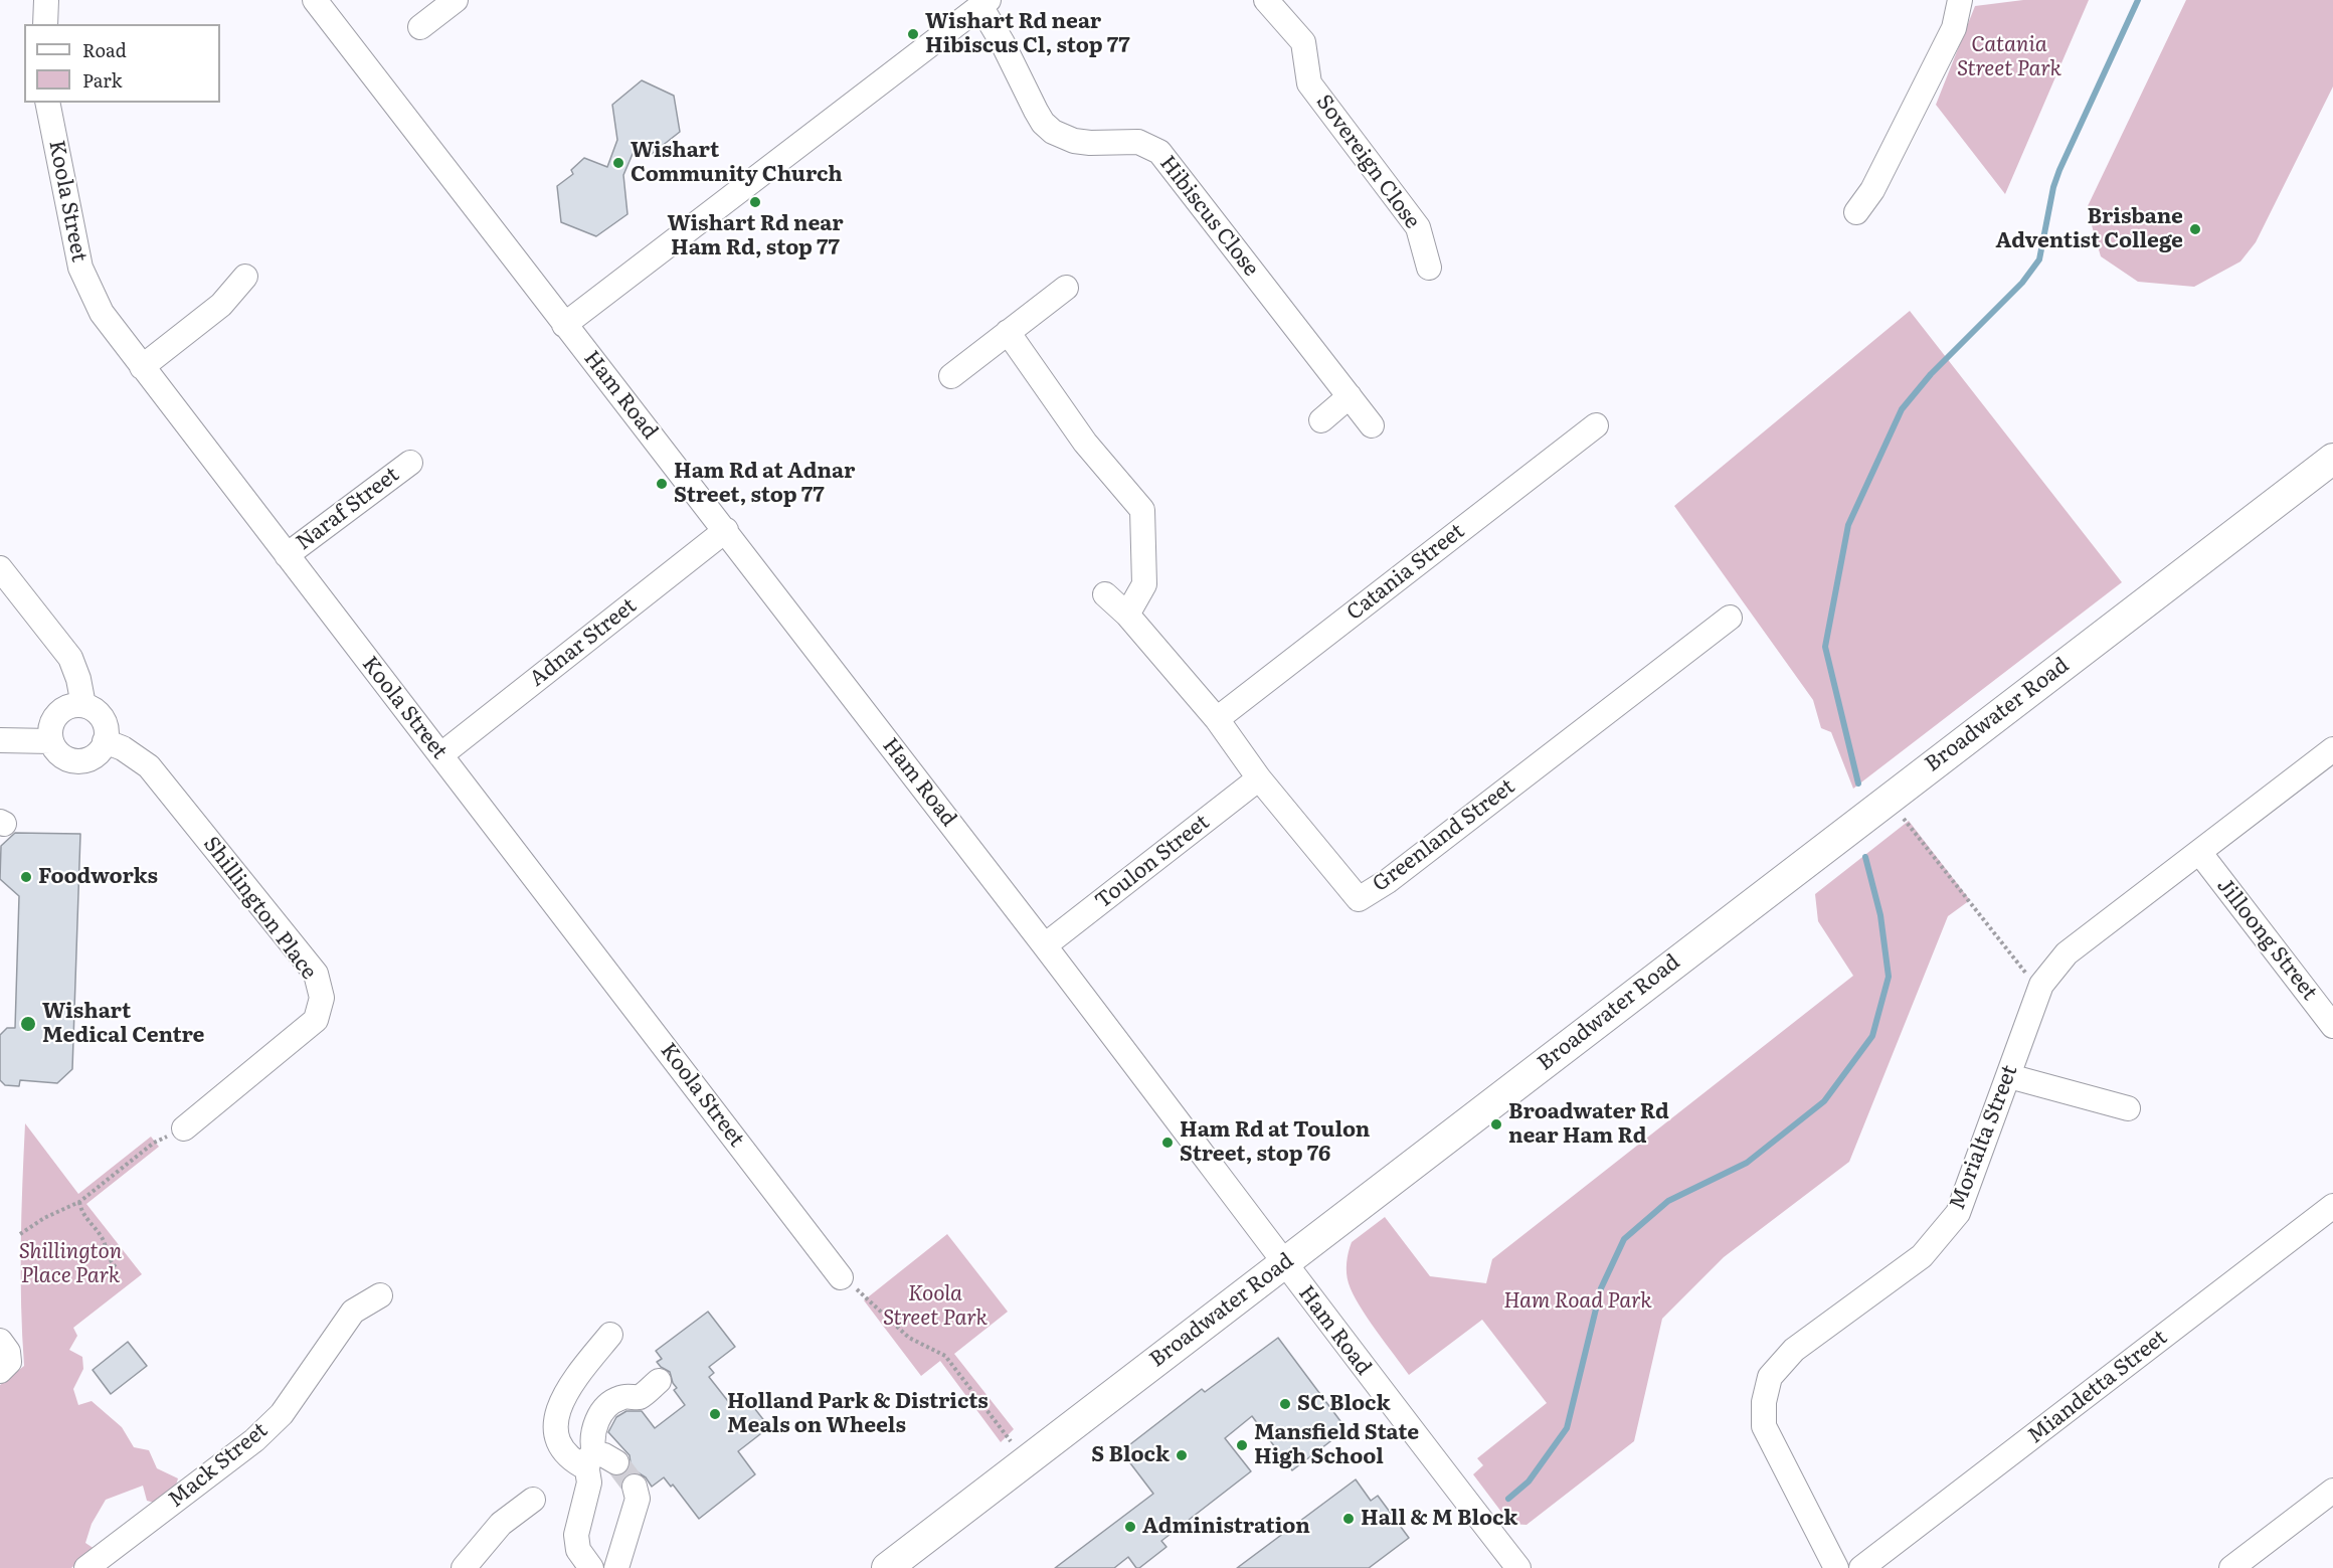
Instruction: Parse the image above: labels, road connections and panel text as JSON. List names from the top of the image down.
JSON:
{
  "streets": {
    "main road": ["Broadwater Road"],
    "street": [
      "Sovereign Close",
      "Koola Street",
      "Hibiscus Close",
      "Ham Road",
      "Naraf Street",
      "Catania Street",
      "Adnar Street",
      "Greenland Street",
      "Toulon Street",
      "Shillington Place",
      "Jilloong Street",
      "Morialta Street",
      "Miandetta Street",
      "Mack Street"
    ]
  },
  "crossings": [
    ["Koola Street", "Naraf Street"],
    ["Koola Street", "Adnar Street"],
    ["Ham Road", "Adnar Street"],
    ["Ham Road", "Broadwater Road"],
    ["Ham Road", "Toulon Street"],
    ["Catania Street", "Greenland Street"],
    ["Greenland Street", "Toulon Street"],
    ["Jilloong Street", "Morialta Street"]
  ],
  "parks": [
    "Catania Street Park",
    "Shillington Place Park",
    "Koola Street Park",
    "Ham Road Park"
  ],
  "places": [
    "Wishart Rd near Hibiscus Cl, stop 77",
    "Wishart Community Church",
    "Wishart Rd near Ham Rd, stop 77",
    "Brisbane Adventist College",
    "Ham Rd at Adnar Street, stop 77",
    "Foodworks",
    "Wishart Medical Centre",
    "Broadwater Rd near Ham Rd",
    "Ham Rd at Toulon Street, stop 76",
    "SC Block",
    "Holland Park & Districts Meals on Wheels",
    "Mansfield State High School",
    "S Block",
    "Hall & M Block",
    "Administration"
  ],
  "legend": ["Road", "Park"]
}
